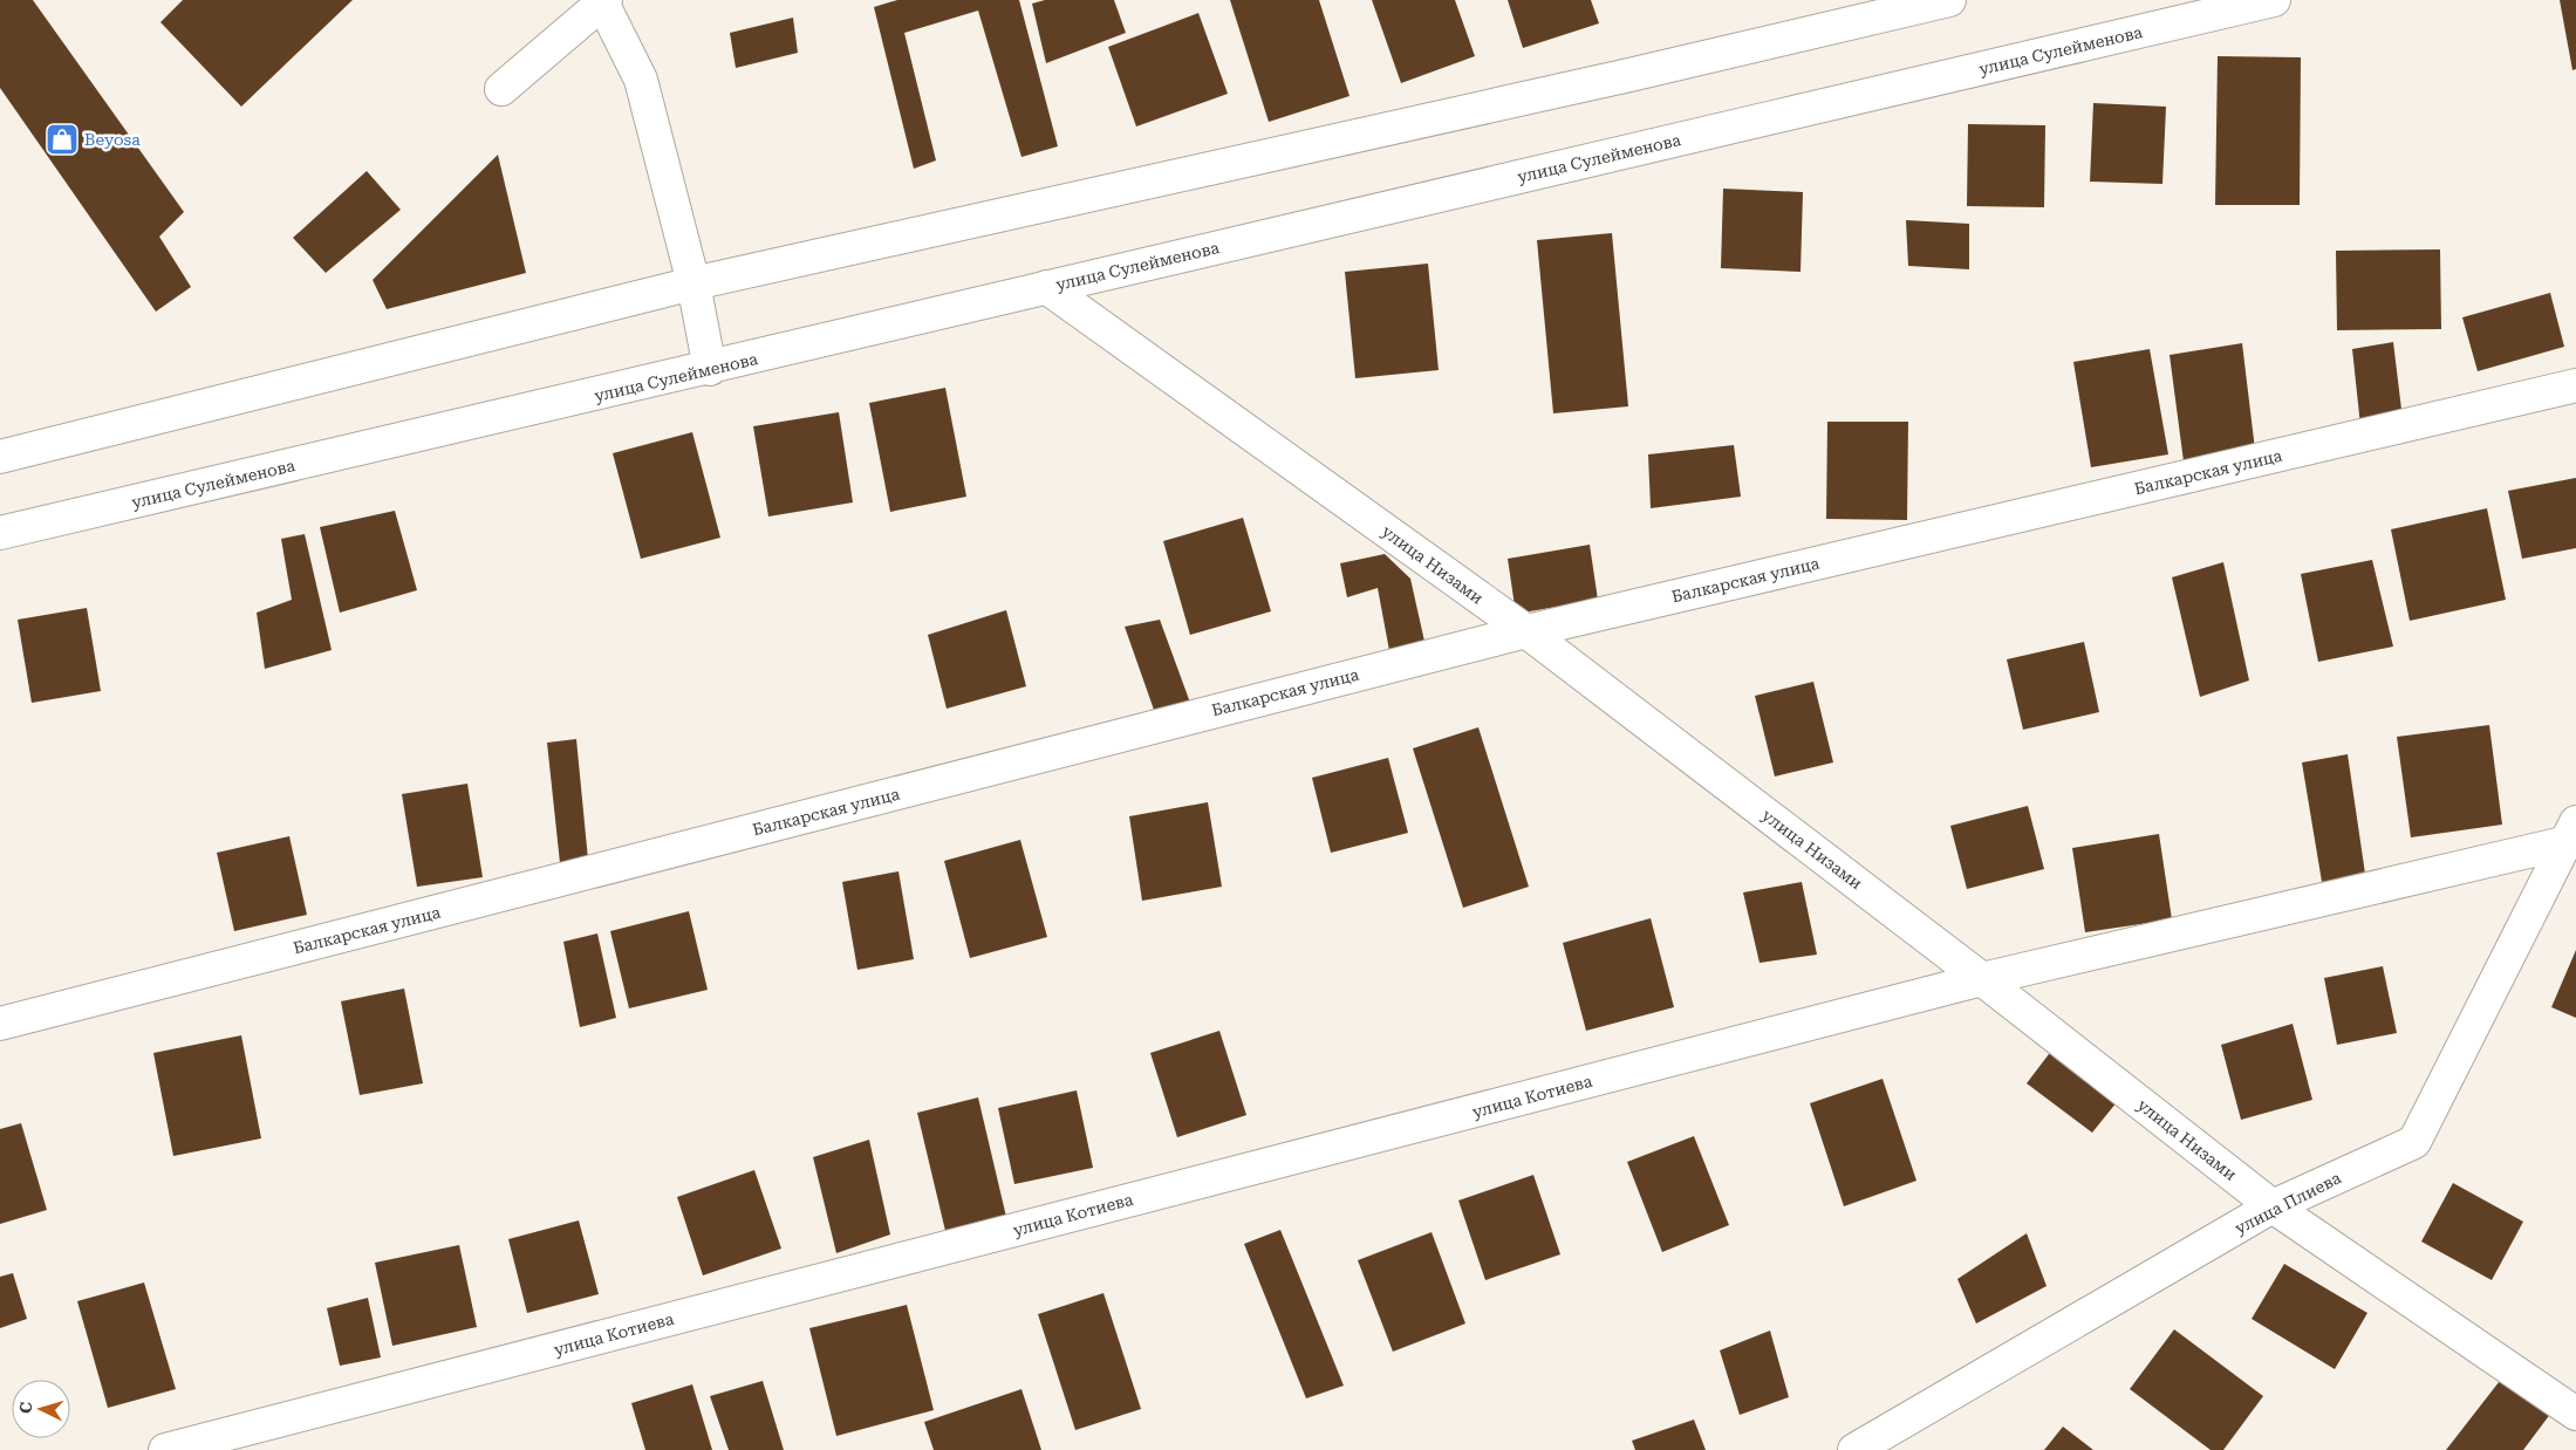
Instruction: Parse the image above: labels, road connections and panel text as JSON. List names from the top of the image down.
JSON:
{
  "streets": {
    "street": [
      "улица Сулейменова",
      "Балкарская улица",
      "улица Низами",
      "улица Котиева",
      "улица Плиева"
    ]
  },
  "crossings": [
    ["улица Сулейменова", "улица Низами"],
    ["Балкарская улица", "улица Низами"],
    ["улица Низами", "улица Котиева"],
    ["улица Низами", "улица Плиева"],
    ["улица Котиева", "улица Плиева"]
  ],
  "places": {
    "shop": ["Beyosa"]
  },
  "north": "left"
}
